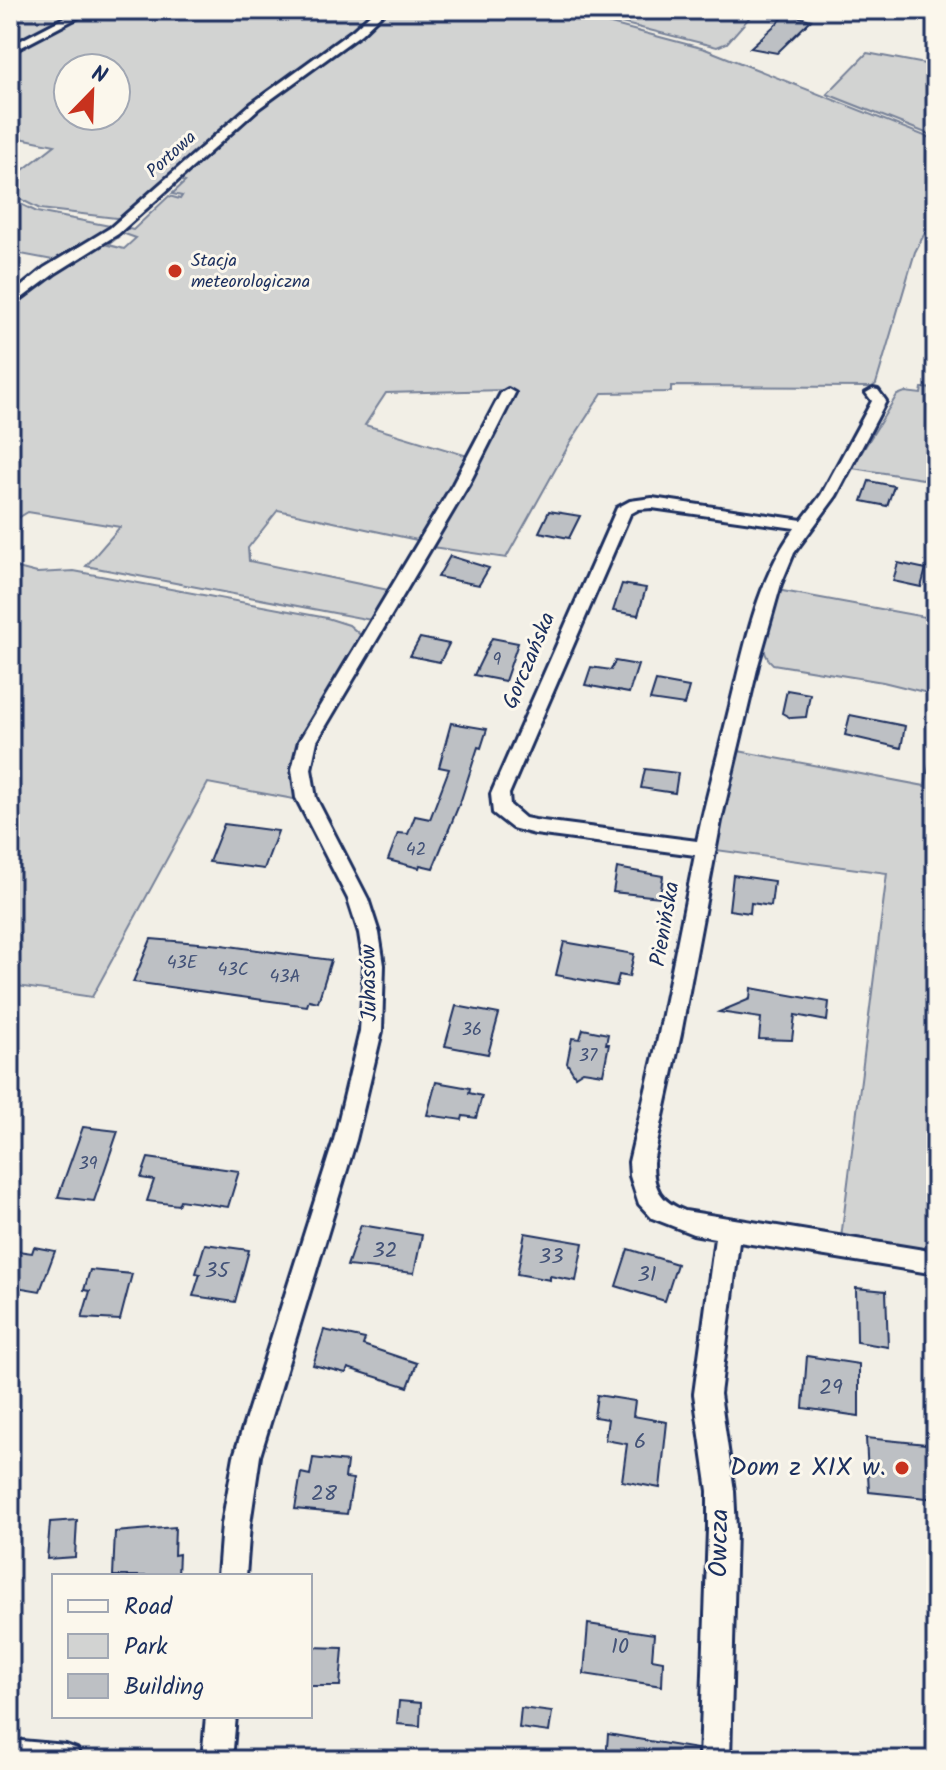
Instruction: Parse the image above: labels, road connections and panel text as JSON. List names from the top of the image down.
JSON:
{
  "streets": {
    "street": [
      "Portowa",
      "Gorczańska",
      "Pienińska",
      "Juhasów",
      "Owcza"
    ]
  },
  "crossings": [
    ["Gorczańska", "Pienińska"],
    ["Pienińska", "Owcza"]
  ],
  "places": ["Stacja meteorologiczna", "Dom z XIX w."],
  "house_numbers": [
    "9",
    "42",
    "43E",
    "43C",
    "43A",
    "36",
    "37",
    "39",
    "32",
    "33",
    "35",
    "31",
    "29",
    "6",
    "28",
    "10"
  ],
  "legend": ["Road", "Park", "Building"],
  "north": "top right"
}
